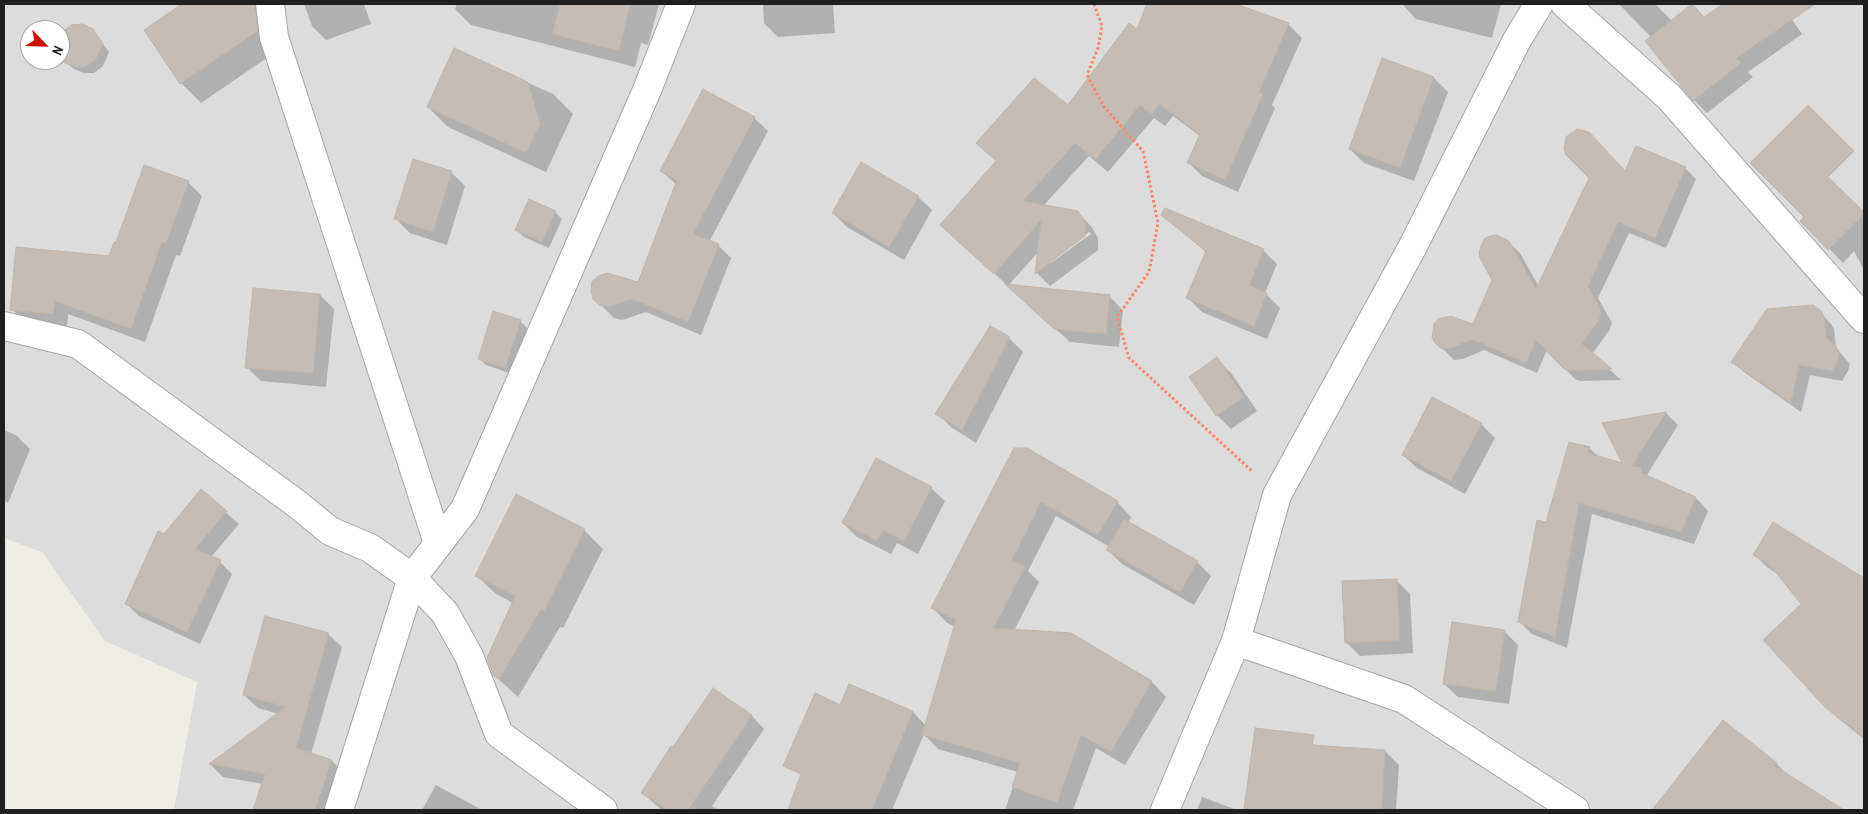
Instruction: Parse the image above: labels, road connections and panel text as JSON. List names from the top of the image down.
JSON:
{
  "north": "bottom right"
}
